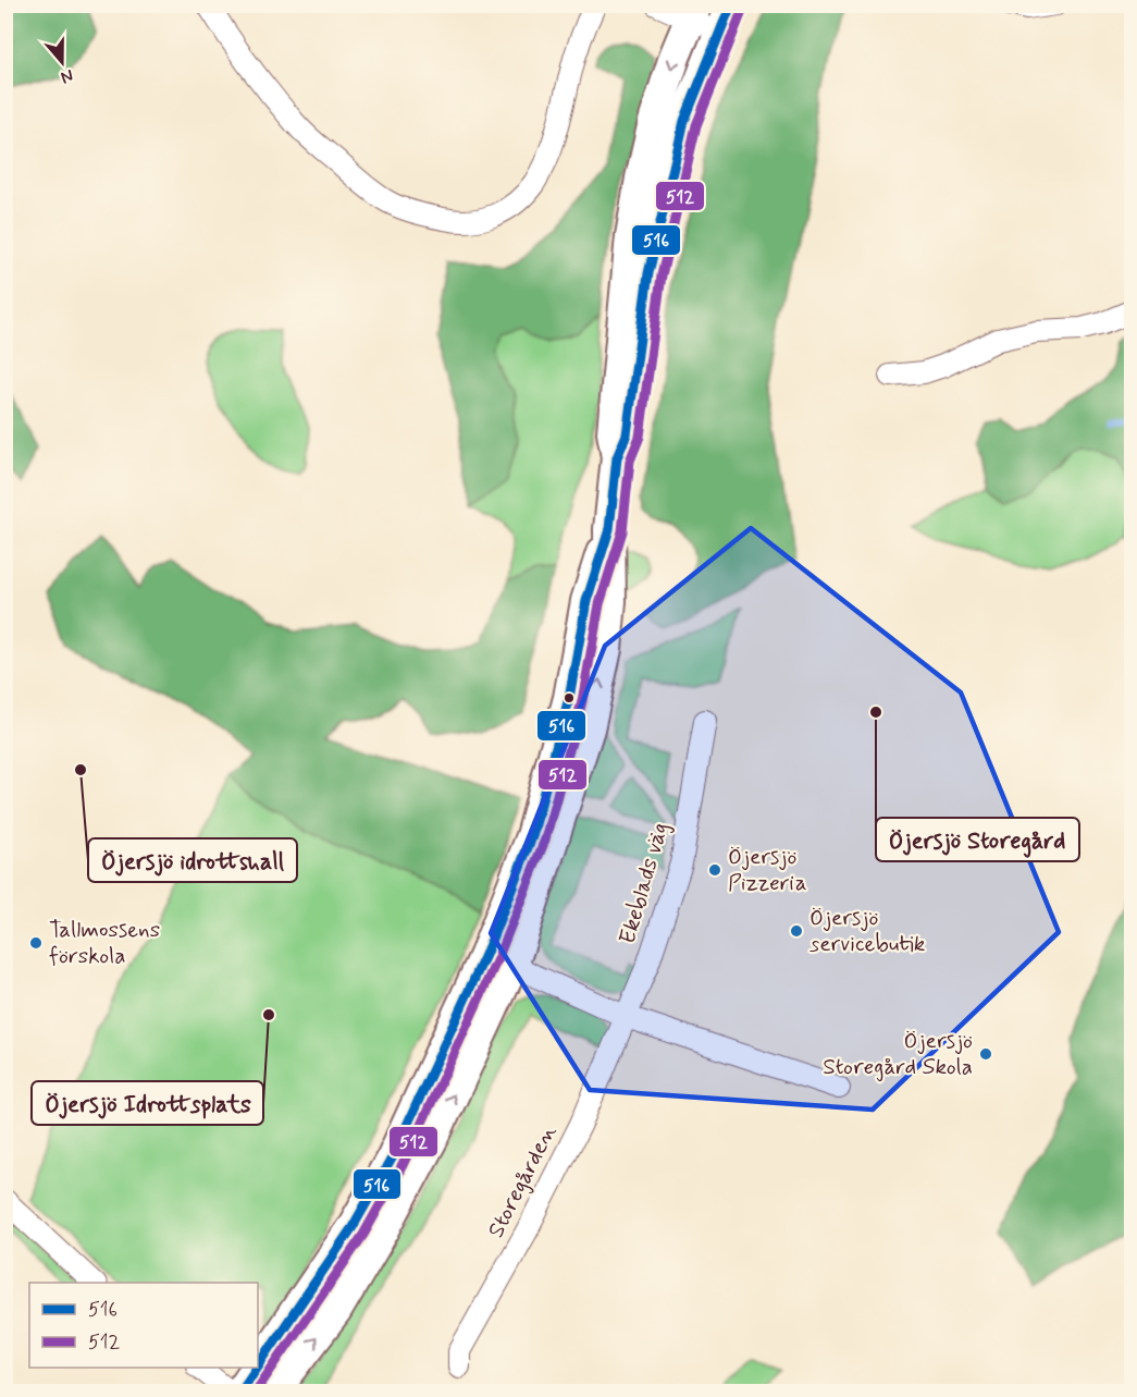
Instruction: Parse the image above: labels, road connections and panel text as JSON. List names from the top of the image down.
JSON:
{
  "streets": {
    "street": ["Ekeblads väg", "Storegården"]
  },
  "crossings": [
    ["Ekeblads väg", "Storegården"]
  ],
  "places": [
    "Öjersjö Storegård",
    "Öjersjö idrottshall",
    "Öjersjö Pizzeria",
    "Öjersjö servicebutik",
    "Tallmossens förskola",
    "Öjersjö Idrottsplats",
    "Öjersjö Storegård Skola"
  ],
  "lines": ["transit line 516", "transit line 512"],
  "legend": ["516", "512"],
  "north": "bottom"
}
